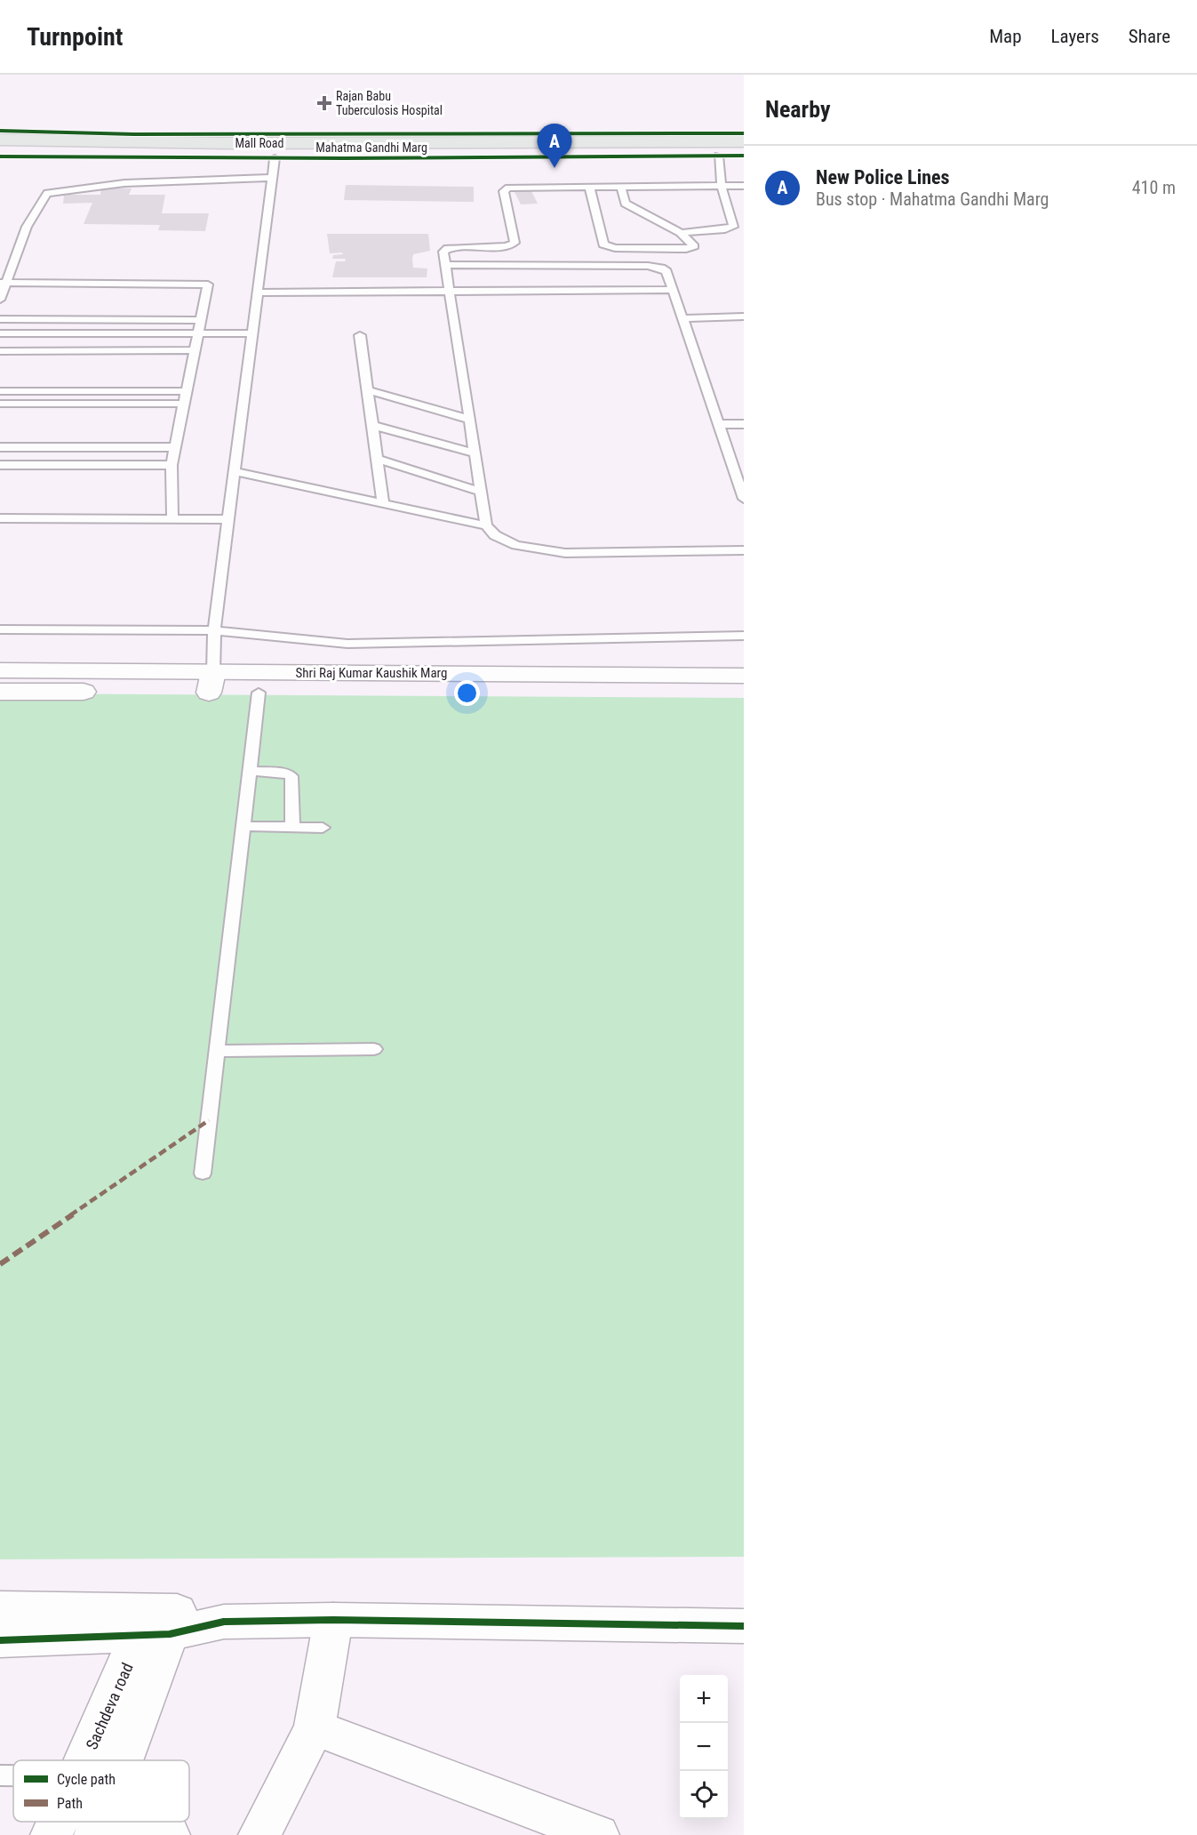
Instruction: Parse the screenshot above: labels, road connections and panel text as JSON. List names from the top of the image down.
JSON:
{
  "streets": {
    "main road": ["Mall Road", "Mahatma Gandhi Marg"],
    "street": ["Shri Raj Kumar Kaushik Marg", "Sachdeva road"]
  },
  "crossings": [
    ["Mall Road", "Mahatma Gandhi Marg"]
  ],
  "places": {
    "health": ["Rajan Babu Tuberculosis Hospital"]
  },
  "legend": ["Cycle path", "Path"],
  "page": {
    "header": "Turnpoint",
    "nav": ["Map", "Layers", "Share"],
    "heading": "Nearby",
    "pins": "A",
    "list": [
      {
        "mark": "A",
        "name": "New Police Lines",
        "note": "Bus stop · Mahatma Gandhi Marg",
        "value": "410 m"
      }
    ],
    "map_buttons": ["+", "−"]
  }
}
